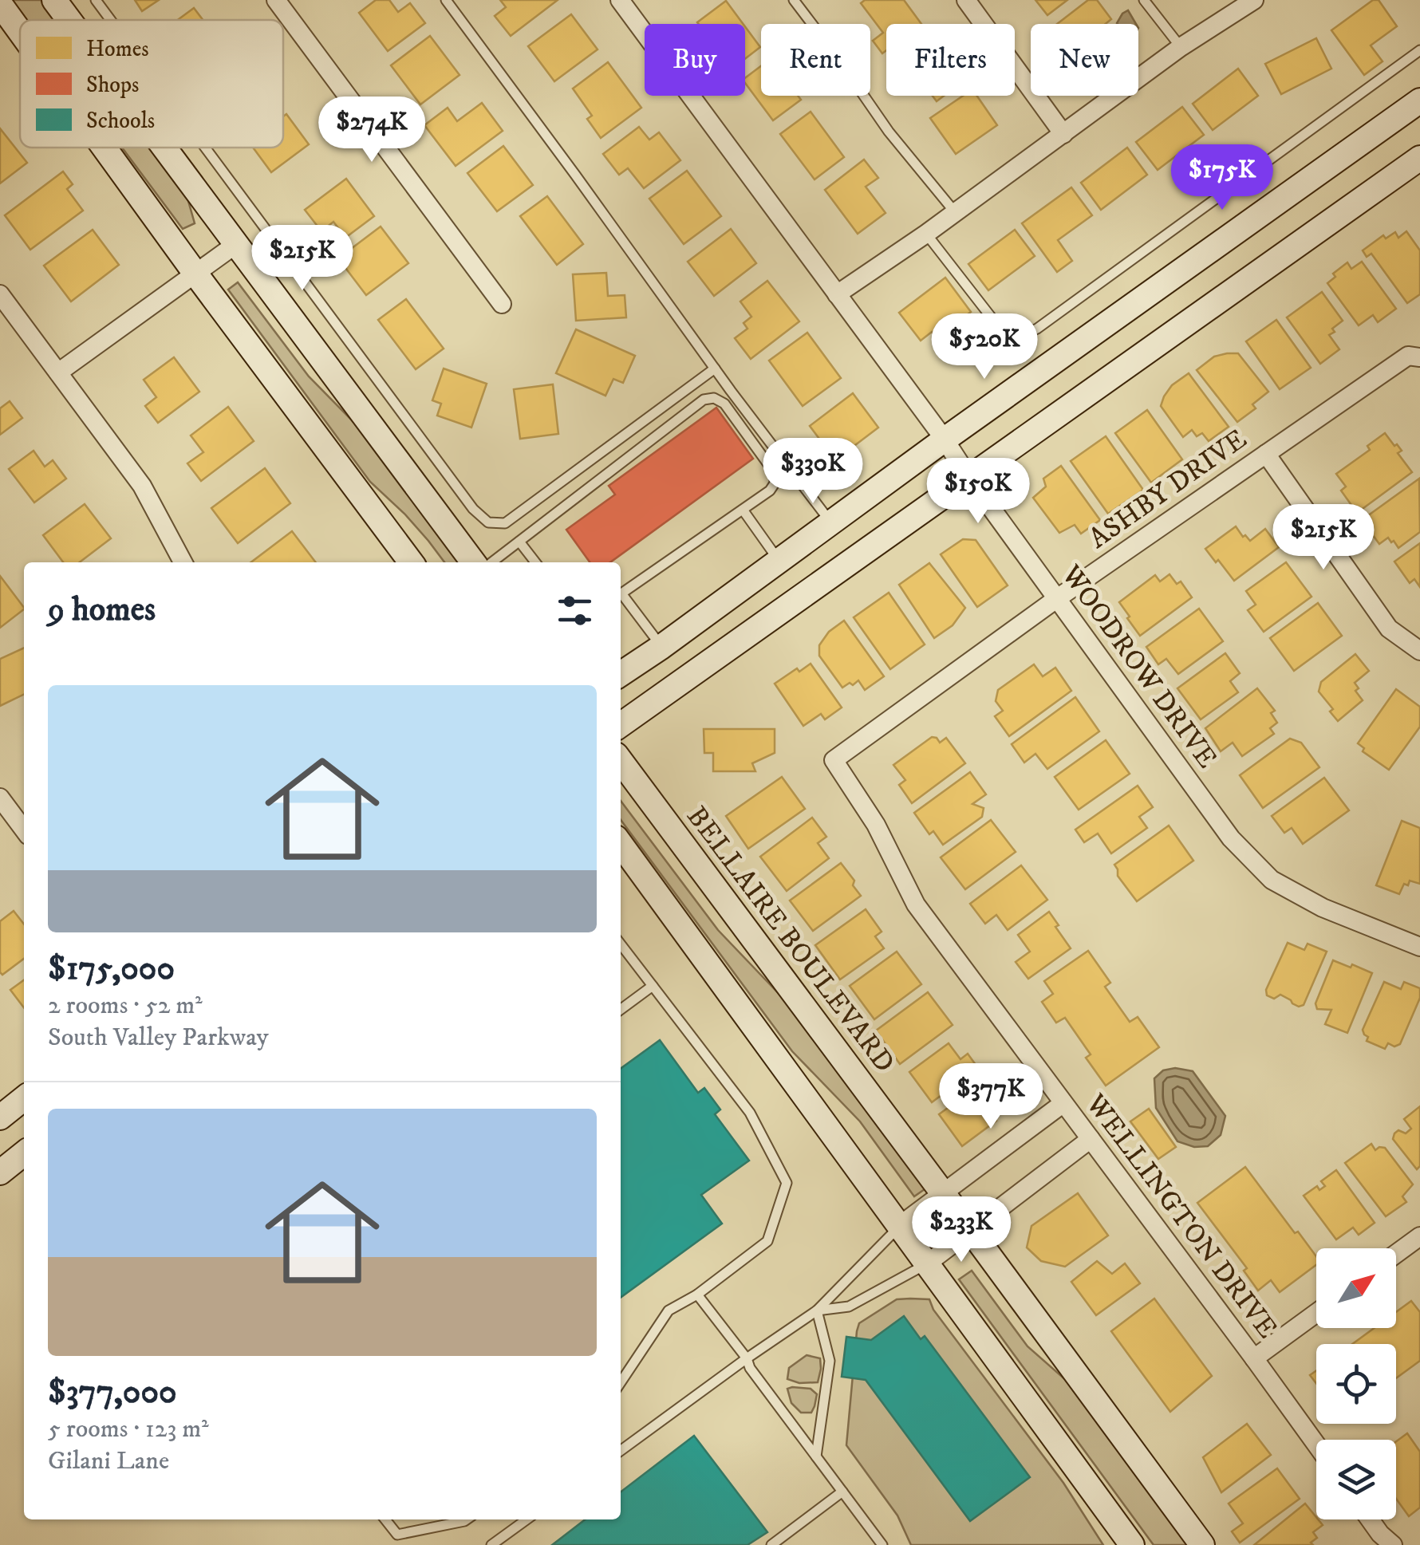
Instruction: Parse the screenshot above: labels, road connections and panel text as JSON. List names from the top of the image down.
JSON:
{
  "streets": {
    "main road": ["BELLAIRE BOULEVARD"],
    "street": ["ASHBY DRIVE", "WOODROW DRIVE", "WELLINGTON DRIVE"]
  },
  "crossings": [
    ["ASHBY DRIVE", "WOODROW DRIVE"],
    ["ASHBY DRIVE", "WELLINGTON DRIVE"]
  ],
  "legend": ["Homes", "Shops", "Schools"],
  "north": "top right",
  "page": {
    "chip": [
      "Buy",
      "Rent",
      "Filters",
      "New"
    ],
    "price": [
      "$274K",
      "$175K",
      "$215K",
      "$520K",
      "$330K",
      "$150K",
      "$215K",
      "$377K",
      "$233K"
    ],
    "heading": "9 homes",
    "list": [
      {
        "name": "$175,000",
        "note": "2 rooms · 52 m² · South Valley Parkway"
      },
      {
        "name": "$377,000",
        "note": "5 rooms · 123 m² · Gilani Lane"
      }
    ]
  }
}
